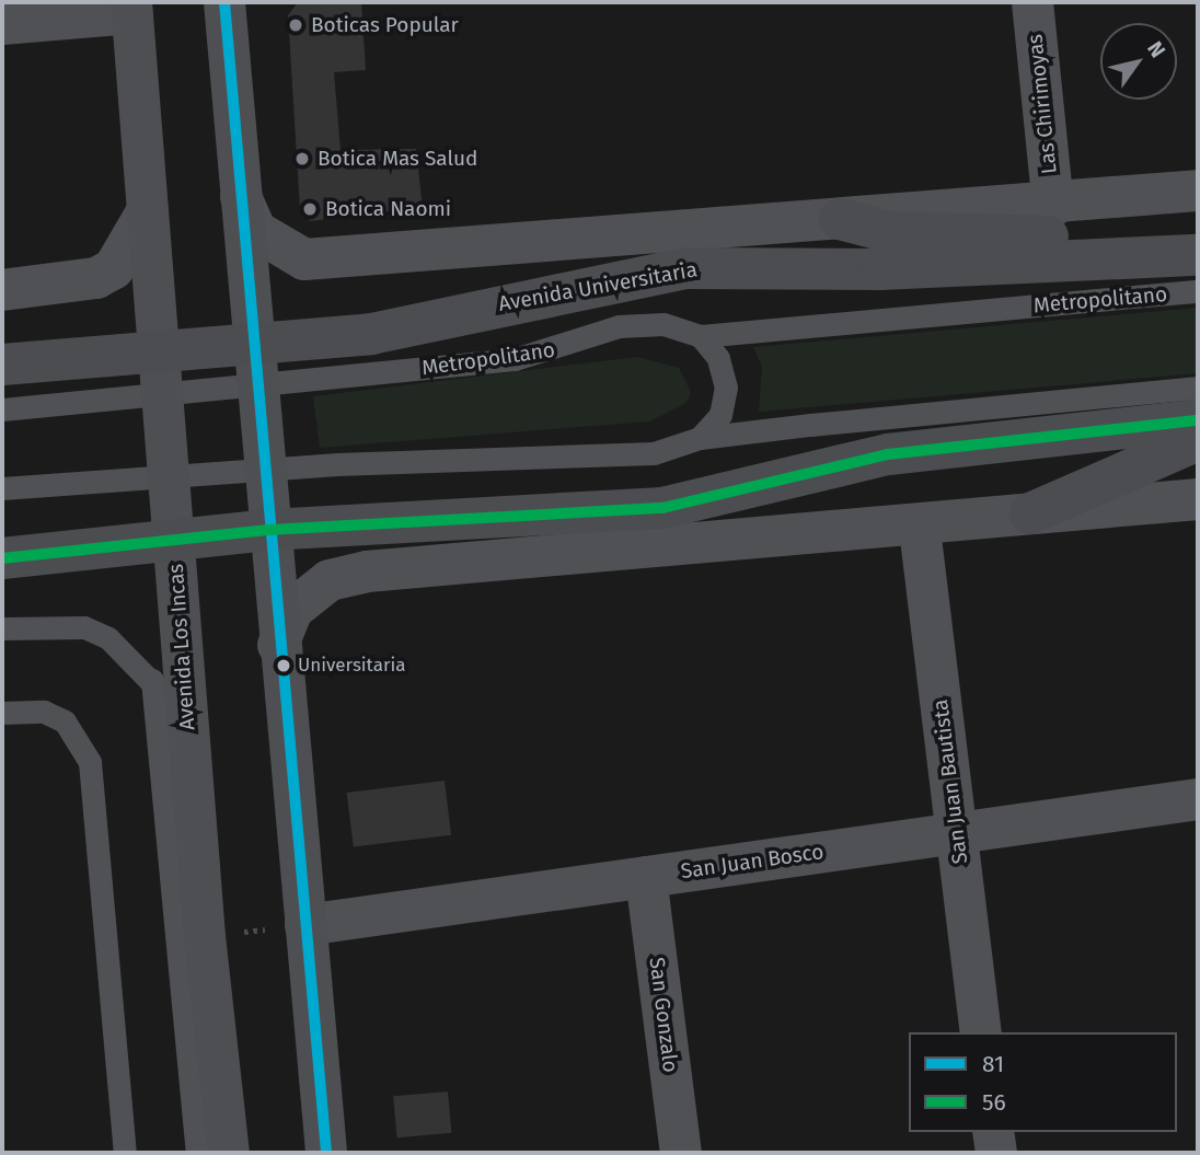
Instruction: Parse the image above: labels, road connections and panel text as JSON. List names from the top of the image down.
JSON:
{
  "streets": {
    "main road": ["Avenida Universitaria", "Avenida Los Incas"],
    "street": [
      "Las Chirimoyas",
      "San Juan Bautista",
      "San Juan Bosco",
      "San Gonzalo"
    ],
    "lane": ["Metropolitano"]
  },
  "crossings": [
    ["Las Chirimoyas", "Avenida Universitaria"],
    ["Avenida Universitaria", "Avenida Los Incas"],
    ["Metropolitano", "Avenida Los Incas"],
    ["San Juan Bautista", "San Juan Bosco"],
    ["San Juan Bosco", "San Gonzalo"]
  ],
  "places": [
    "Boticas Popular",
    "Botica Mas Salud",
    "Botica Naomi",
    "Universitaria"
  ],
  "lines": ["transit line 81", "transit line 56"],
  "legend": ["81", "56"],
  "north": "top right"
}
